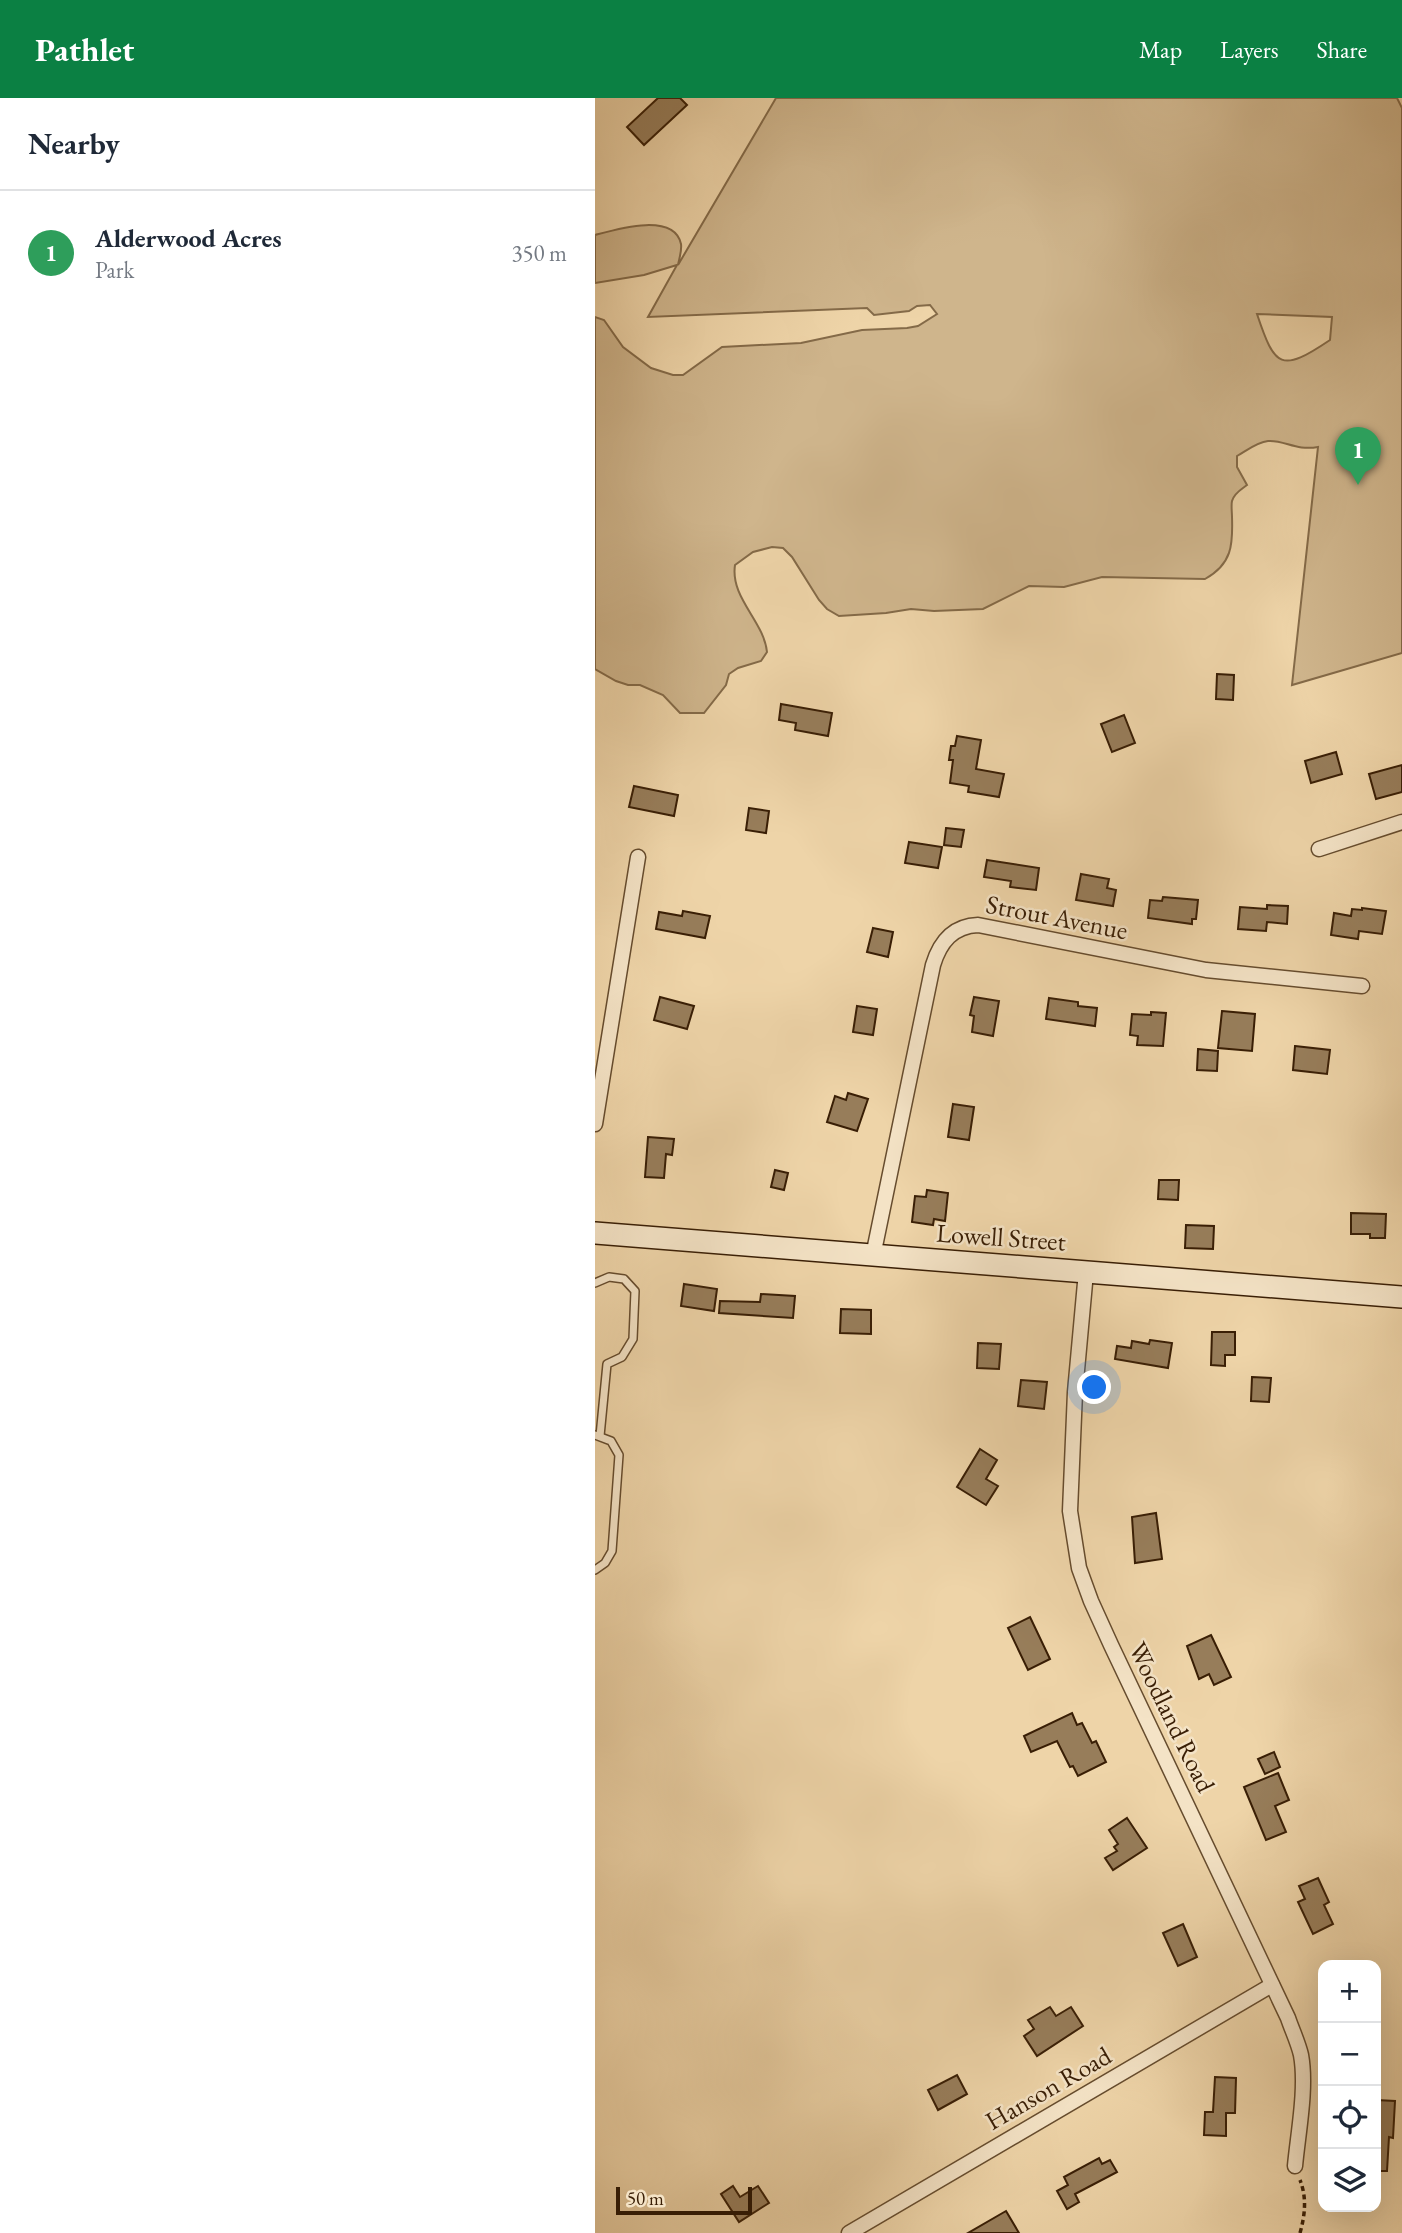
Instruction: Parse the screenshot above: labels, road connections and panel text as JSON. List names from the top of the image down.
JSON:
{
  "streets": {
    "main road": ["Lowell Street"],
    "street": ["Strout Avenue", "Woodland Road", "Hanson Road"]
  },
  "crossings": [
    ["Strout Avenue", "Lowell Street"],
    ["Lowell Street", "Woodland Road"],
    ["Woodland Road", "Hanson Road"]
  ],
  "scale_bar": "50 m",
  "page": {
    "header": "Pathlet",
    "nav": ["Map", "Layers", "Share"],
    "heading": "Nearby",
    "list": [
      {
        "mark": "1",
        "name": "Alderwood Acres",
        "note": "Park",
        "value": "350 m"
      }
    ],
    "pins": "1",
    "map_buttons": ["+", "−"],
    "scale": "50 m"
  }
}
